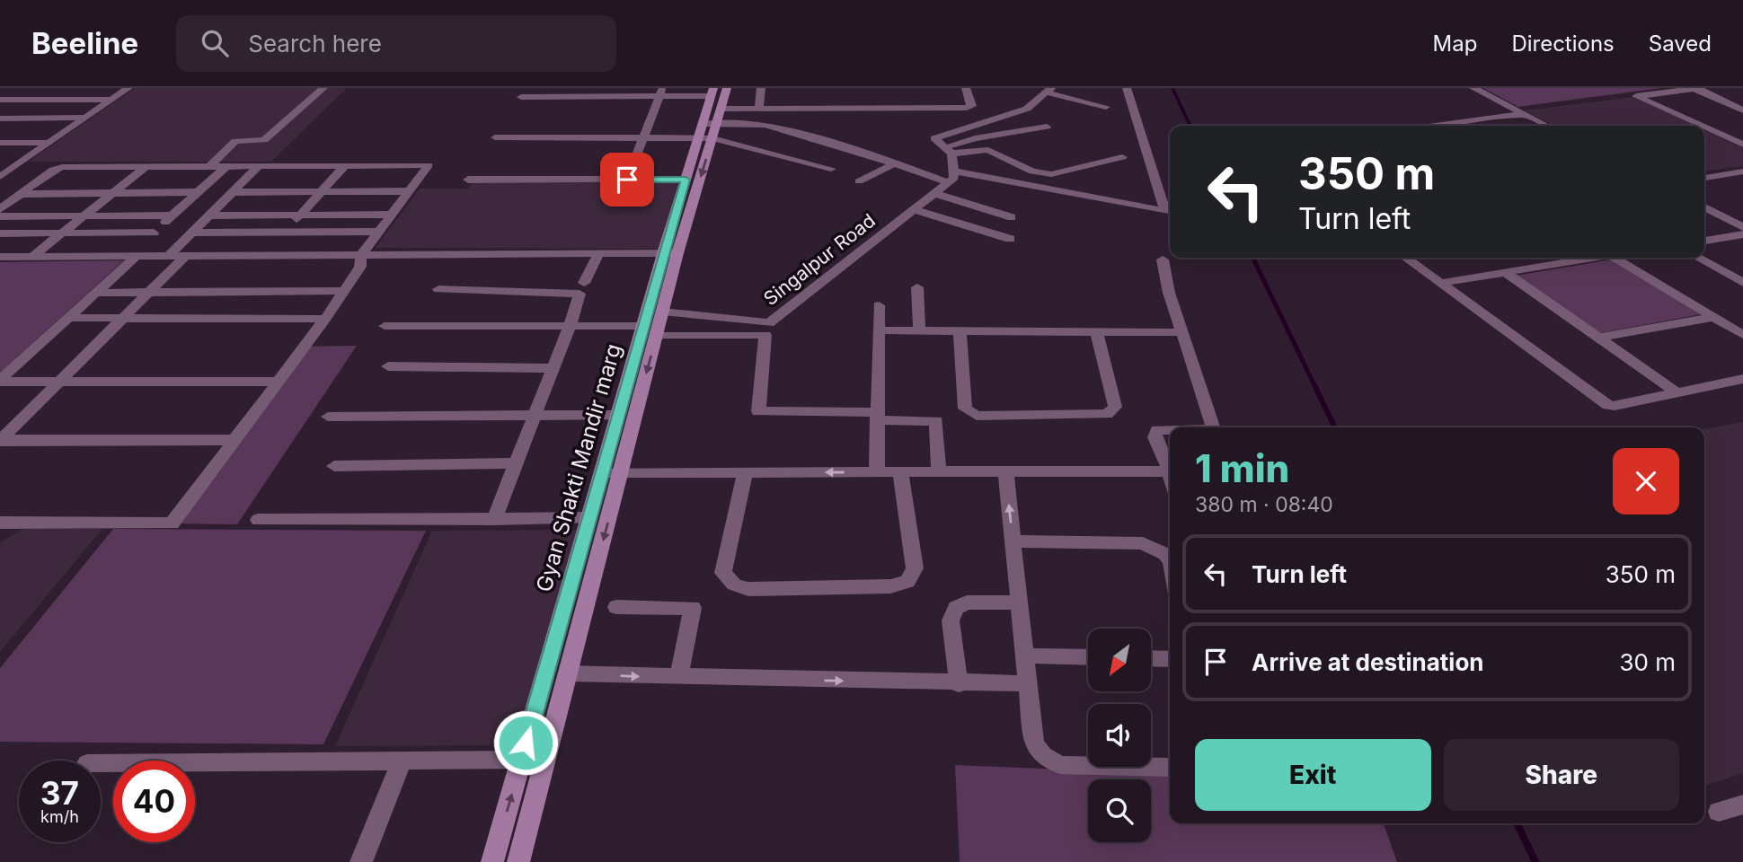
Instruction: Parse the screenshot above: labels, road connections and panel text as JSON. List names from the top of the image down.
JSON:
{
  "streets": {
    "street": ["Singalpur Road", "Gyan Shakti Mandir marg"]
  },
  "crossings": [
    ["Singalpur Road", "Gyan Shakti Mandir marg"]
  ],
  "north": "bottom left",
  "page": {
    "header": "Beeline",
    "search": "Search here",
    "nav": ["Map", "Directions", "Saved"],
    "turn": ["350 m", "Turn left"],
    "heading": ["1 min", "380 m · 08:40"],
    "list": [
      {
        "name": "Turn left",
        "value": "350 m"
      },
      {
        "name": "Arrive at destination",
        "value": "30 m"
      }
    ],
    "buttons": ["Exit", "Share"],
    "speed": "37 km/h",
    "limit": "40"
  }
}
